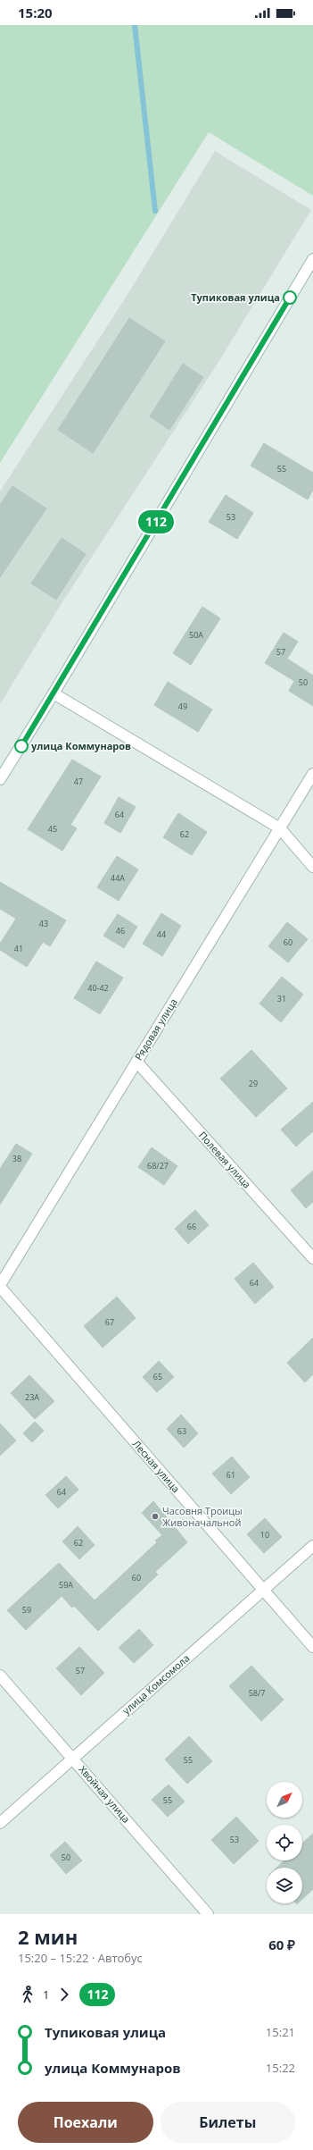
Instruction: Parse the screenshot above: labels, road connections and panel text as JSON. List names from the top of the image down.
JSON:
{
  "streets": {
    "street": [
      "Рядовая улица",
      "Полевая улица",
      "Лесная улица",
      "улица Комсомола",
      "Хвойная улица"
    ]
  },
  "crossings": [
    ["Рядовая улица", "Полевая улица"],
    ["Рядовая улица", "Лесная улица"],
    ["Лесная улица", "улица Комсомола"],
    ["улица Комсомола", "Хвойная улица"]
  ],
  "places": ["Тупиковая улица", "улица Коммунаров", "Часовня Троицы Живоначальной"],
  "lines": ["bus line 112"],
  "house_numbers": [
    "55",
    "53",
    "50А",
    "57",
    "50",
    "49",
    "47",
    "64",
    "45",
    "62",
    "44А",
    "43",
    "46",
    "44",
    "60",
    "41",
    "40-42",
    "31",
    "29",
    "38",
    "68/27",
    "66",
    "64",
    "67",
    "65",
    "23А",
    "63",
    "61",
    "64",
    "10",
    "62",
    "60",
    "59А",
    "59",
    "57",
    "58/7",
    "55",
    "55",
    "53",
    "50"
  ],
  "north": "top right",
  "page": {
    "status": "15:20",
    "on_map": "112",
    "heading": ["2 мин", "15:20 – 15:22 · Автобус", "60 ₽"],
    "legs": ["1", "112"],
    "list": [
      {
        "name": "Тупиковая улица",
        "value": "15:21"
      },
      {
        "name": "улица Коммунаров",
        "value": "15:22"
      }
    ],
    "buttons": ["Поехали", "Билеты"]
  }
}
